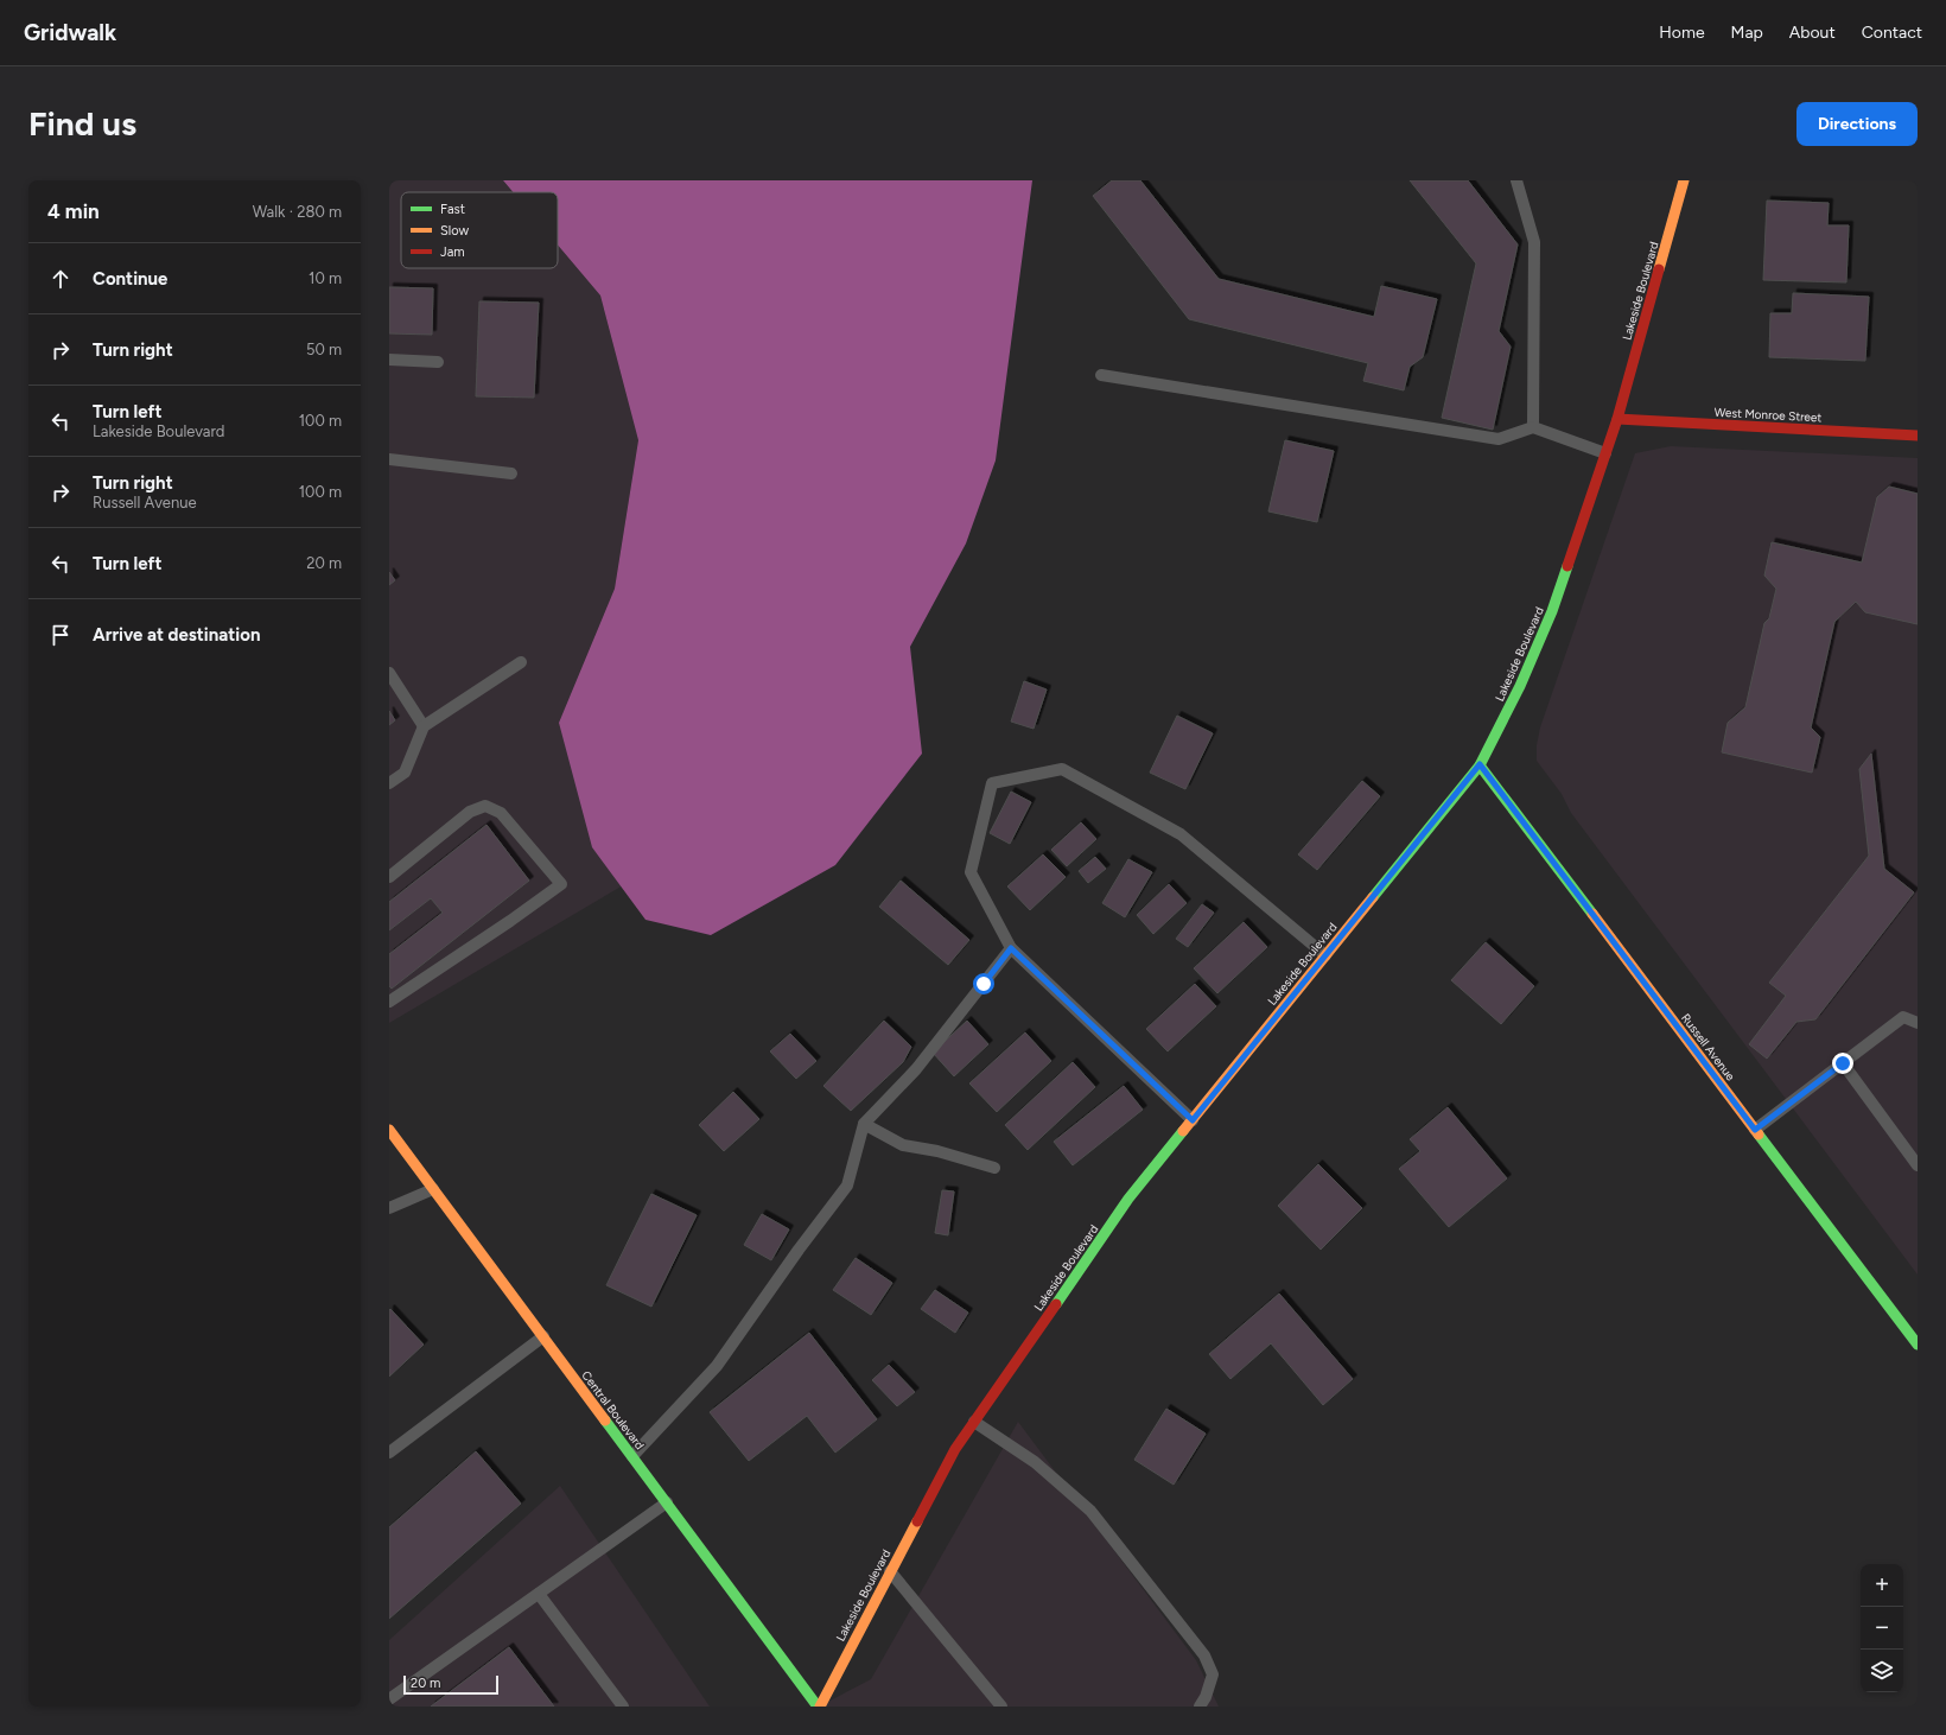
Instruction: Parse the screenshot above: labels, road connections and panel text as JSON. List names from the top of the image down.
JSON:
{
  "streets": {
    "street": [
      "Lakeside Boulevard",
      "West Monroe Street",
      "Russell Avenue",
      "Central Boulevard"
    ]
  },
  "crossings": [
    ["Lakeside Boulevard", "West Monroe Street"],
    ["Lakeside Boulevard", "Russell Avenue"],
    ["Lakeside Boulevard", "Central Boulevard"]
  ],
  "legend": ["Fast", "Slow", "Jam"],
  "scale_bar": "20 m",
  "page": {
    "header": "Gridwalk",
    "nav": [
      "Home",
      "Map",
      "About",
      "Contact"
    ],
    "buttons": "Directions",
    "title": "Find us",
    "heading": ["4 min", "Walk · 280 m"],
    "list": [
      ["Continue", "10 m"],
      ["Turn right", "50 m"],
      ["Turn left", "Lakeside Boulevard", "100 m"],
      ["Turn right", "Russell Avenue", "100 m"],
      ["Turn left", "20 m"],
      "Arrive at destination"
    ],
    "map_buttons": ["+", "−"],
    "scale": "20 m"
  }
}
